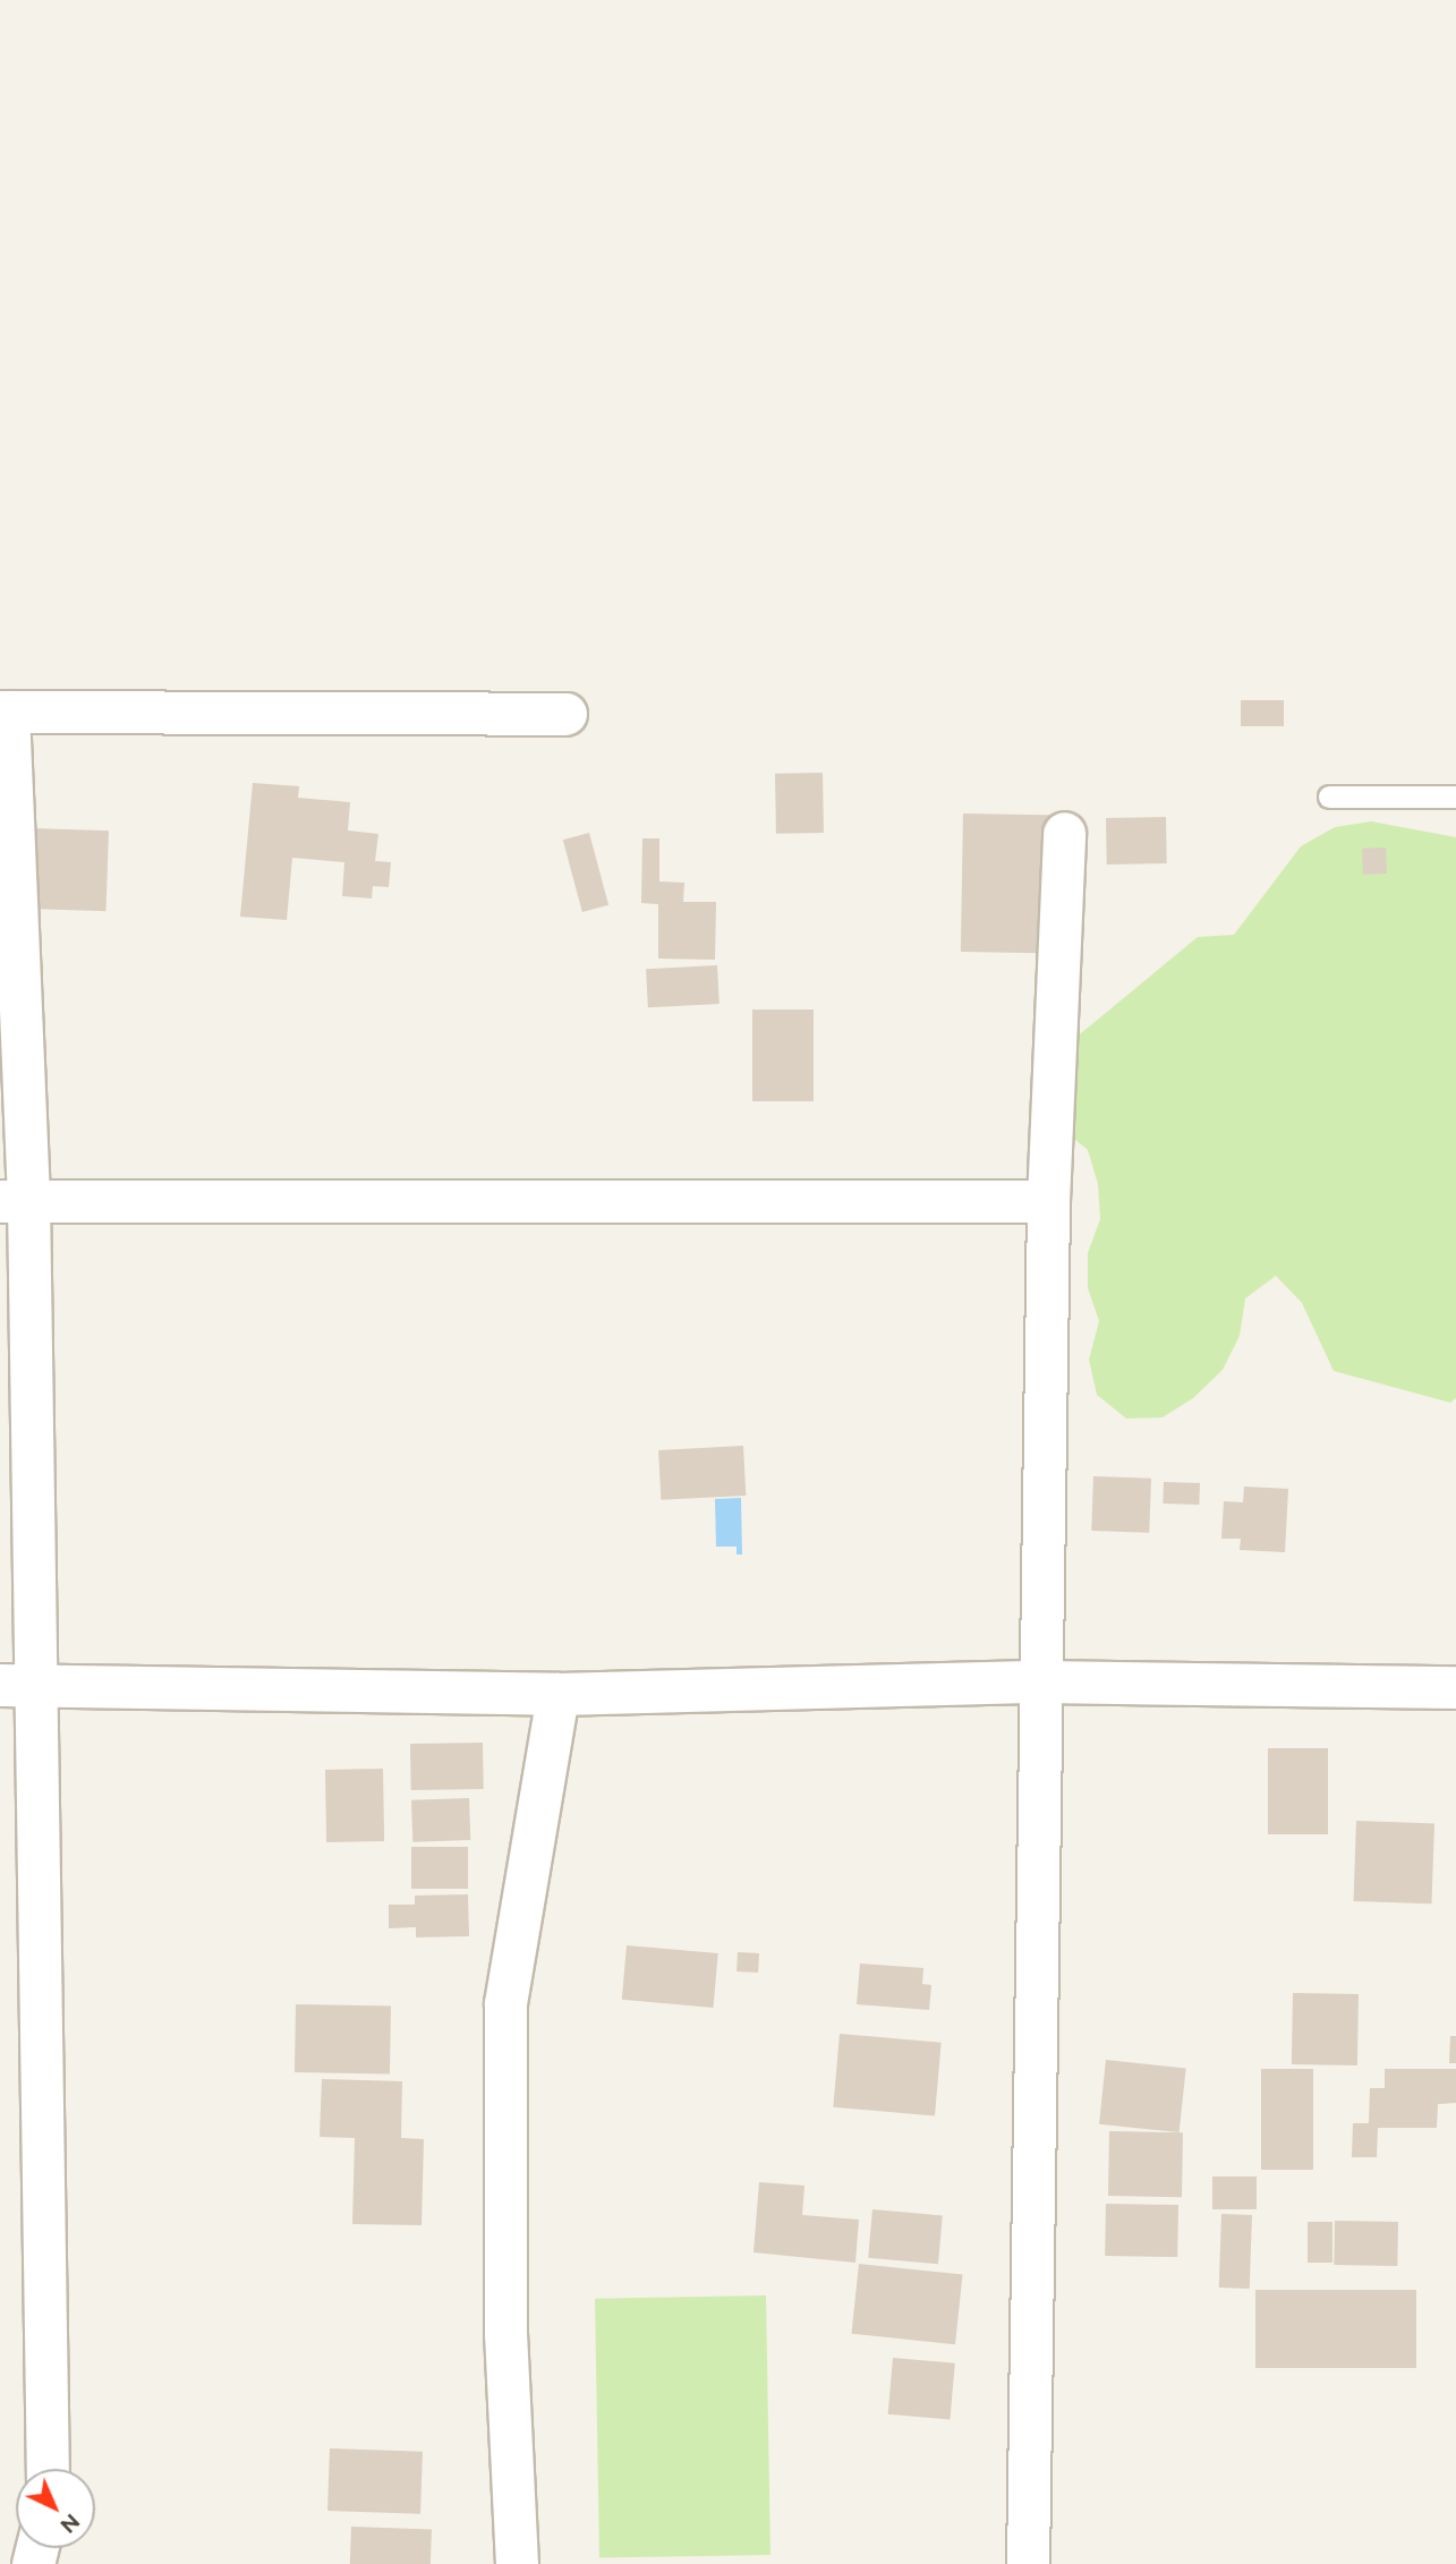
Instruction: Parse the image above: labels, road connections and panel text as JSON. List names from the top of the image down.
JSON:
{
  "north": "bottom right"
}
